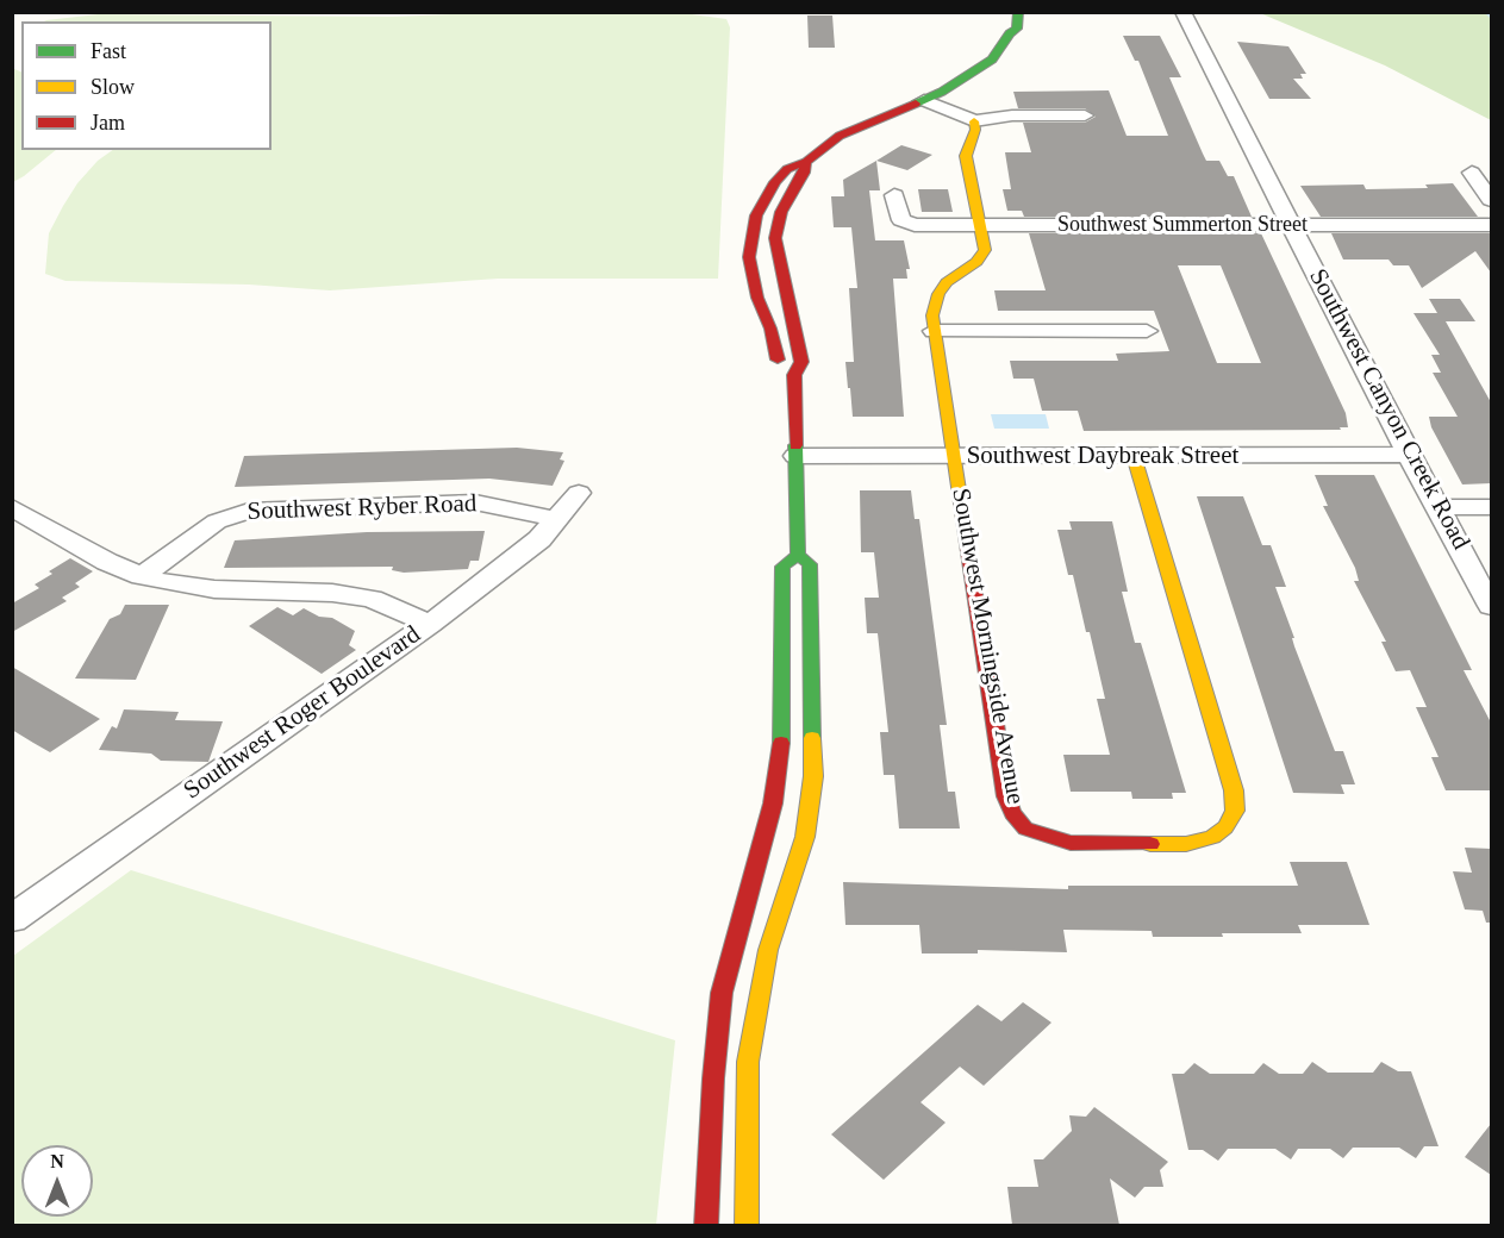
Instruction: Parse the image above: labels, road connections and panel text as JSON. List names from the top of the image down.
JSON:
{
  "streets": {
    "main road": ["Southwest Morningside Avenue"],
    "street": [
      "Southwest Summerton Street",
      "Southwest Canyon Creek Road",
      "Southwest Daybreak Street",
      "Southwest Ryber Road",
      "Southwest Roger Boulevard"
    ]
  },
  "crossings": [
    ["Southwest Summerton Street", "Southwest Canyon Creek Road"],
    ["Southwest Summerton Street", "Southwest Morningside Avenue"],
    ["Southwest Canyon Creek Road", "Southwest Daybreak Street"],
    ["Southwest Daybreak Street", "Southwest Morningside Avenue"],
    ["Southwest Ryber Road", "Southwest Roger Boulevard"]
  ],
  "legend": ["Fast", "Slow", "Jam"],
  "north": "top"
}
